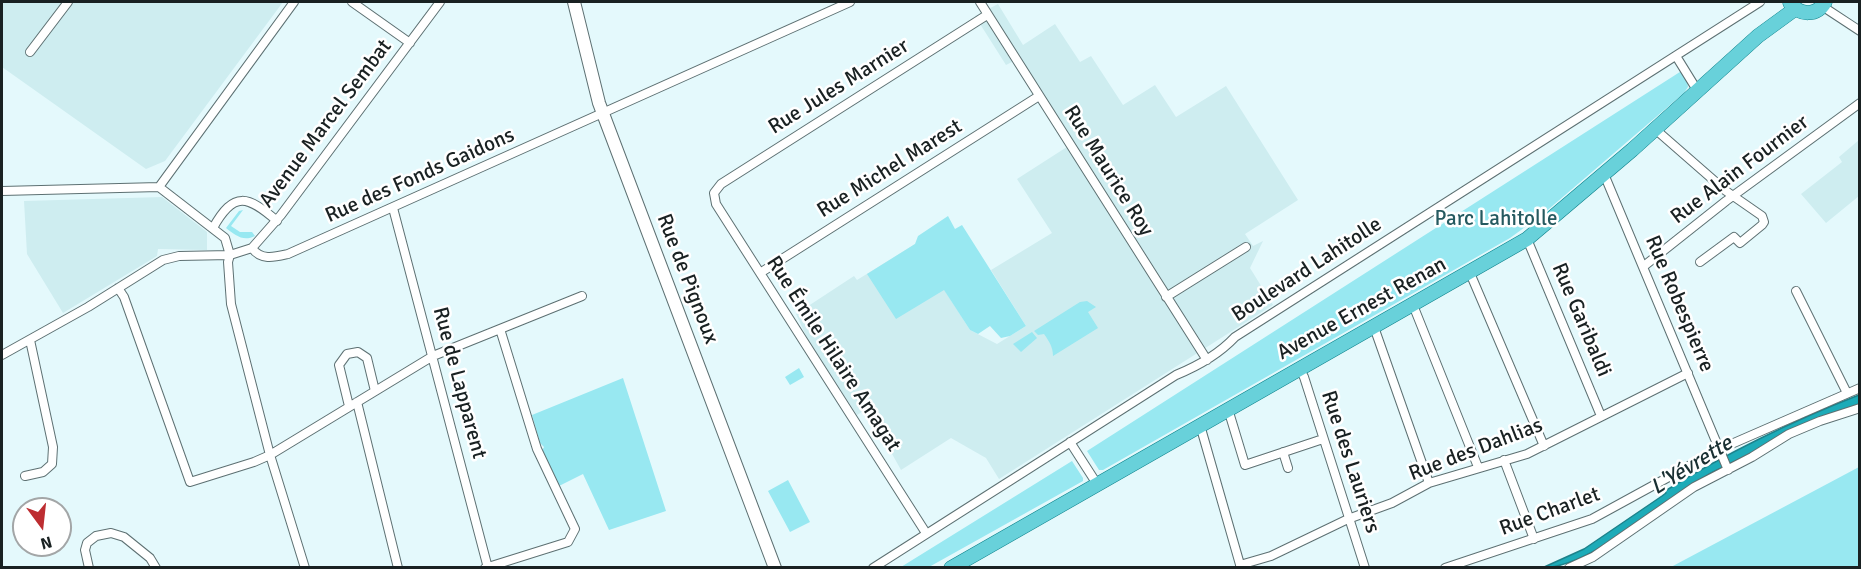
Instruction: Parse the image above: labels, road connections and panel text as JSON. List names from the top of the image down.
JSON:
{
  "streets": {
    "main road": ["Rue de Pignoux", "Avenue Ernest Renan"],
    "street": [
      "Rue Jules Marnier",
      "Avenue Marcel Sembat",
      "Rue Michel Marest",
      "Rue Alain Fournier",
      "Rue Maurice Roy",
      "Rue des Fonds Gaidons",
      "Boulevard Lahitolle",
      "Rue Robespierre",
      "Rue Garibaldi",
      "Rue Émile Hilaire Amagat",
      "Rue de Lapparent",
      "Rue des Dahlias",
      "Rue des Lauriers",
      "Rue Charlet"
    ]
  },
  "crossings": [
    ["Rue Jules Marnier", "Rue Maurice Roy"],
    ["Rue Jules Marnier", "Rue Émile Hilaire Amagat"],
    ["Avenue Marcel Sembat", "Rue des Fonds Gaidons"],
    ["Rue Michel Marest", "Rue Maurice Roy"],
    ["Rue Michel Marest", "Rue Émile Hilaire Amagat"],
    ["Rue Alain Fournier", "Rue Robespierre"],
    ["Rue Maurice Roy", "Boulevard Lahitolle"],
    ["Rue des Fonds Gaidons", "Rue de Pignoux"],
    ["Rue des Fonds Gaidons", "Rue de Lapparent"],
    ["Boulevard Lahitolle", "Rue Émile Hilaire Amagat"],
    ["Rue Robespierre", "Avenue Ernest Renan"],
    ["Rue Robespierre", "Rue des Dahlias"],
    ["Rue Robespierre", "Rue Charlet"],
    ["Avenue Ernest Renan", "Rue Garibaldi"],
    ["Avenue Ernest Renan", "Rue des Lauriers"],
    ["Rue Garibaldi", "Rue des Dahlias"],
    ["Rue des Dahlias", "Rue des Lauriers"]
  ],
  "water": ["L'Yévrette"],
  "parks": ["Parc Lahitolle"],
  "north": "bottom"
}
